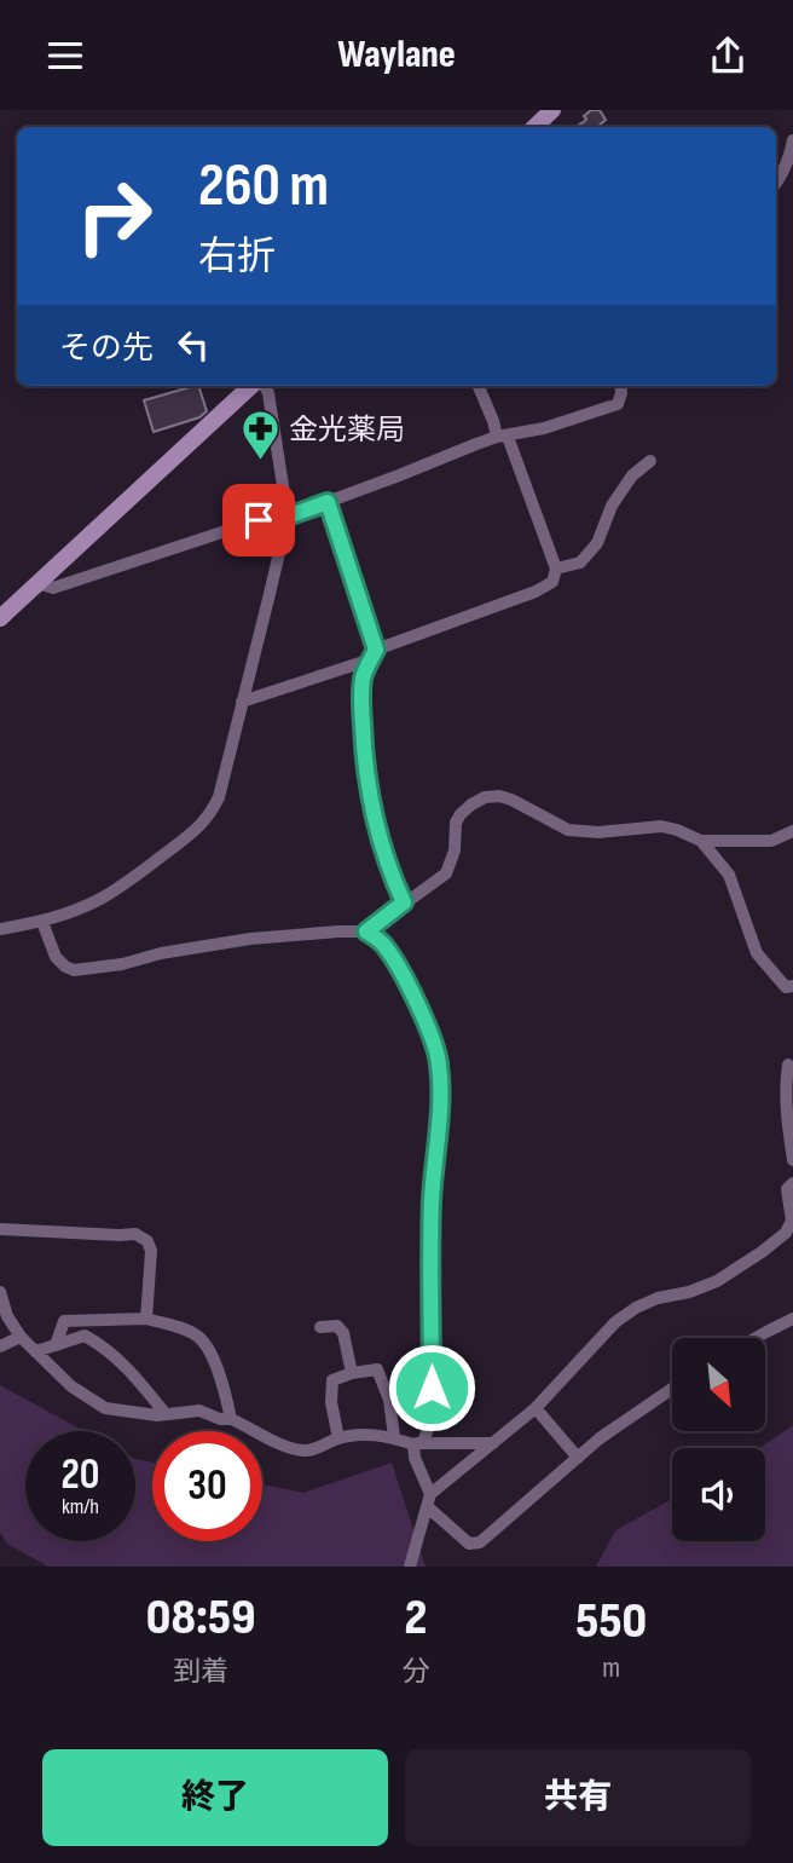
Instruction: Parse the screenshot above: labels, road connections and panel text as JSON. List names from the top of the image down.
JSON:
{
  "places": {
    "pharmacy": ["金光薬局"]
  },
  "north": "bottom right",
  "page": {
    "header": "Waylane",
    "turn": ["260 m", "右折"],
    "then": "その先",
    "speed": "20 km/h",
    "limit": "30",
    "eta": [
      "08:59",
      "到着",
      "2",
      "分",
      "550",
      "m"
    ],
    "buttons": ["終了", "共有"]
  }
}
